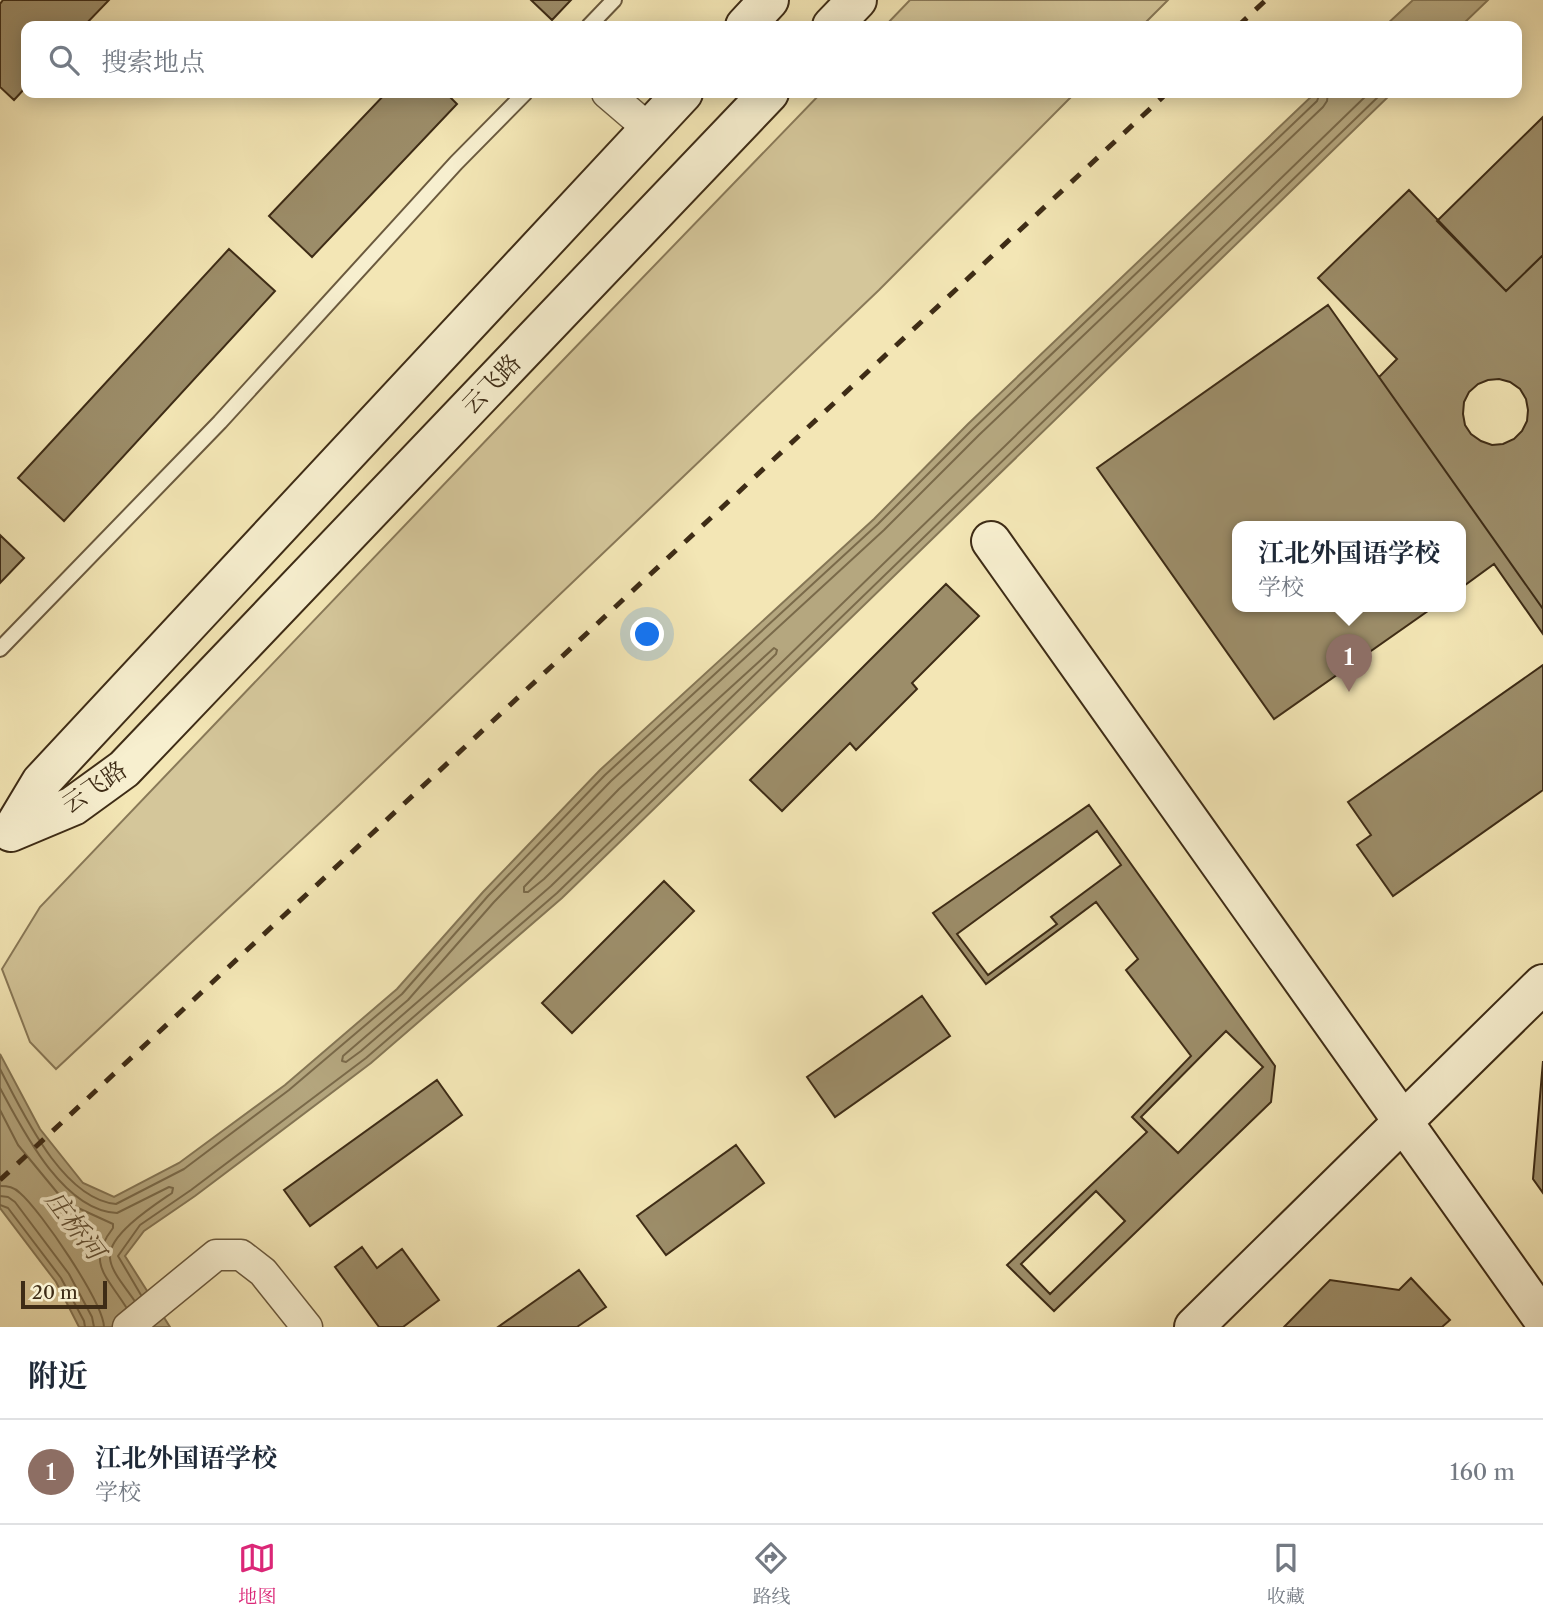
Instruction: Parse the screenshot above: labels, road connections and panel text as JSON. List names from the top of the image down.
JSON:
{
  "streets": {
    "main road": ["云飞路"]
  },
  "water": ["庄桥河"],
  "scale_bar": "20 m",
  "page": {
    "search": "搜索地点",
    "popup": ["江北外国语学校", "学校"],
    "pins": "1",
    "scale": "20 m",
    "heading": "附近",
    "list": [
      {
        "mark": "1",
        "name": "江北外国语学校",
        "note": "学校",
        "value": "160 m"
      }
    ],
    "nav": ["地图", "路线", "收藏"]
  }
}
